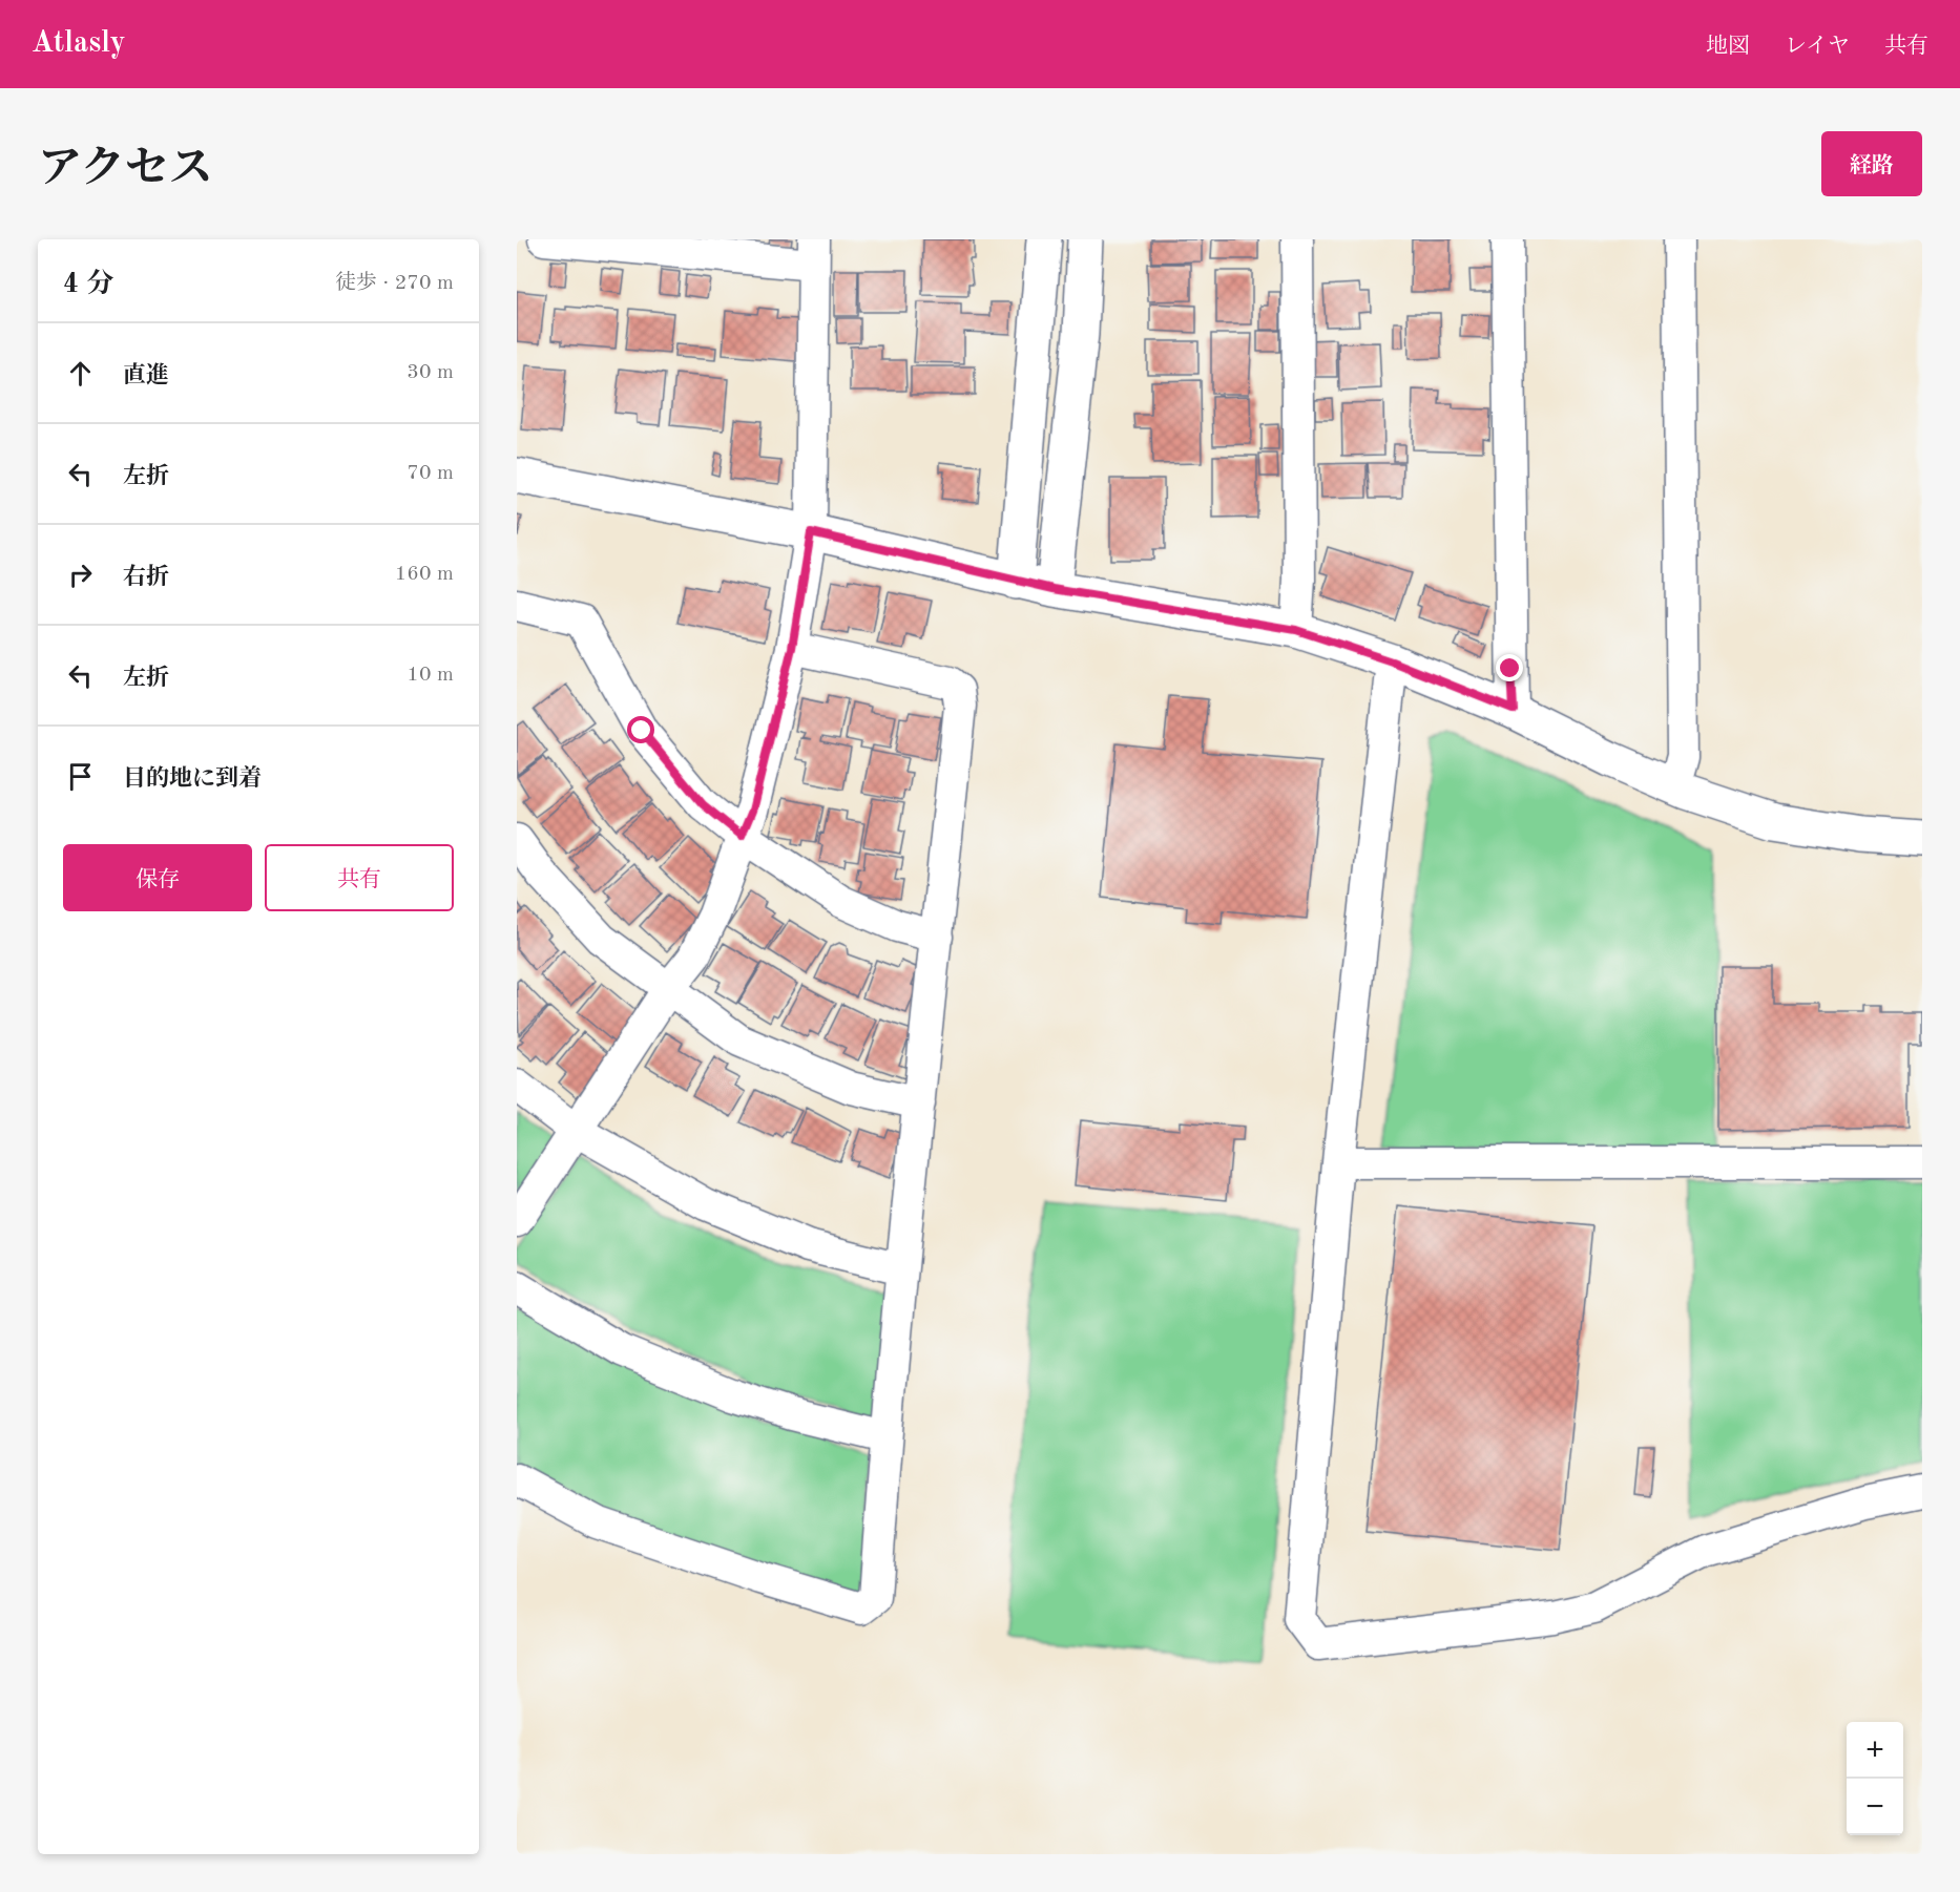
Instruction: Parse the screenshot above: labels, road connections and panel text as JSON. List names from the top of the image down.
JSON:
{
  "page": {
    "header": "Atlasly",
    "nav": ["地図", "レイヤ", "共有"],
    "title": "アクセス",
    "buttons": [
      "経路",
      ["保存", "共有"]
    ],
    "heading": ["4 分", "徒歩 · 270 m"],
    "list": [
      ["直進", "30 m"],
      ["左折", "70 m"],
      ["右折", "160 m"],
      ["左折", "10 m"],
      "目的地に到着"
    ],
    "map_buttons": ["+", "−"]
  }
}
